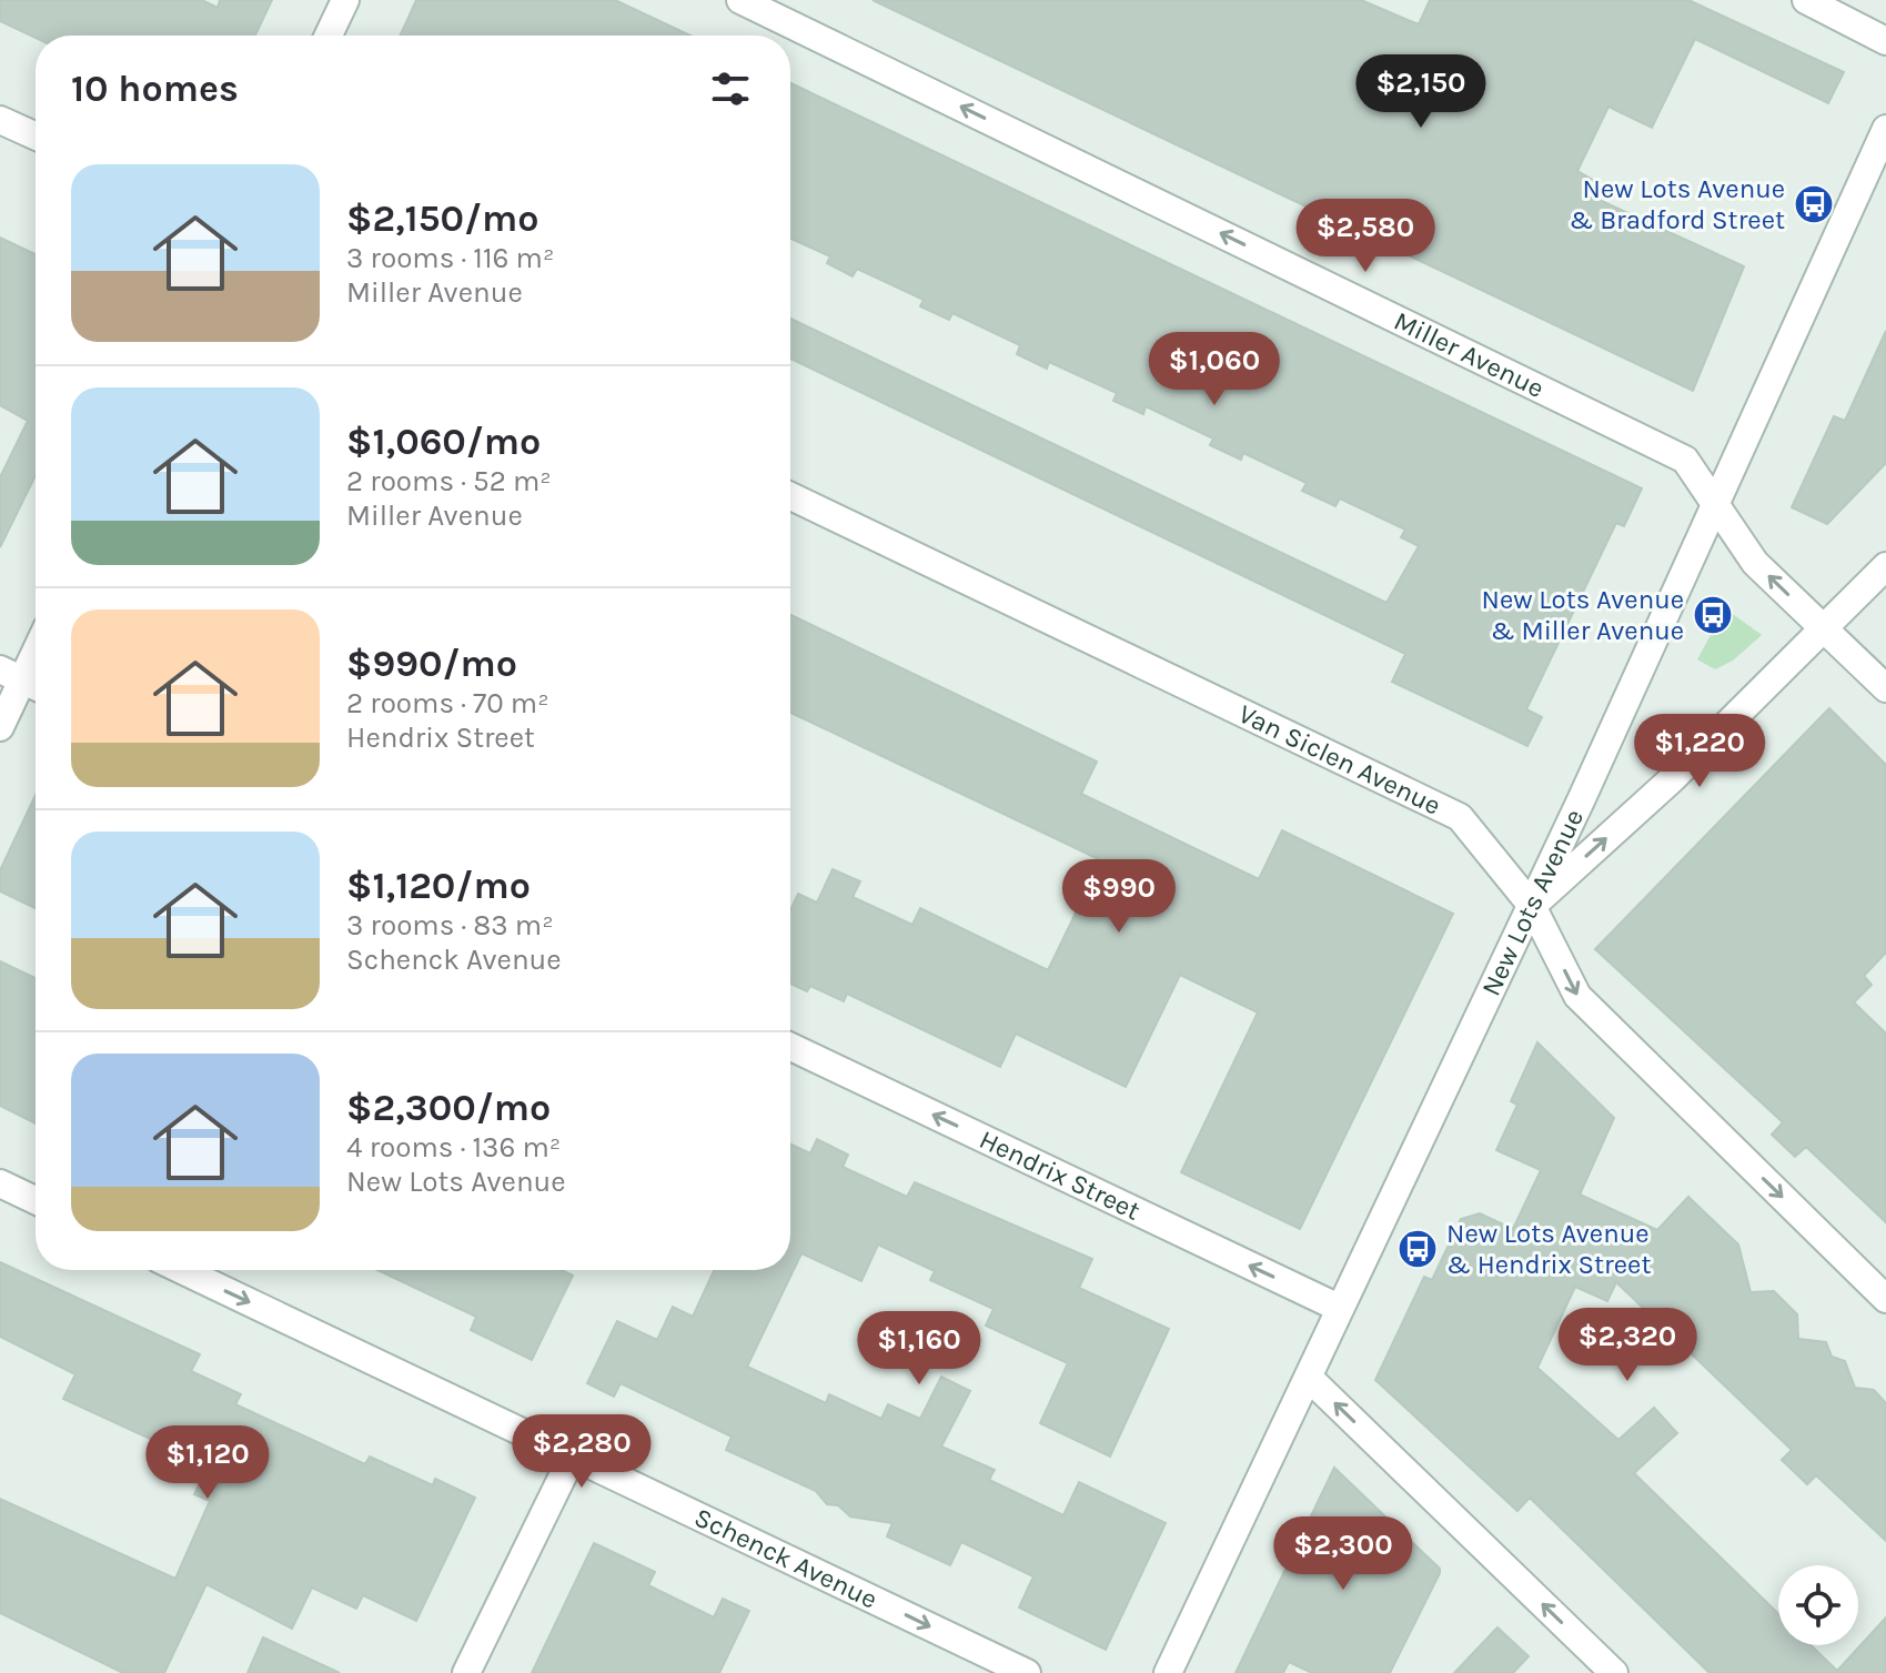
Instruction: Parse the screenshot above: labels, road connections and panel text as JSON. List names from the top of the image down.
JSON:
{
  "streets": {
    "street": [
      "Miller Avenue",
      "Van Siclen Avenue",
      "New Lots Avenue",
      "Hendrix Street",
      "Schenck Avenue"
    ]
  },
  "crossings": [
    ["Miller Avenue", "New Lots Avenue"],
    ["Van Siclen Avenue", "New Lots Avenue"],
    ["New Lots Avenue", "Hendrix Street"]
  ],
  "one_way": [
    "Miller Avenue",
    "Van Siclen Avenue",
    "Hendrix Street",
    "Schenck Avenue"
  ],
  "places": {
    "bus stop": ["New Lots Avenue & Bradford Street", "New Lots Avenue & Miller Avenue", "New Lots Avenue & Hendrix Street"]
  },
  "page": {
    "heading": "10 homes",
    "price": [
      "$2,150",
      "$2,580",
      "$1,060",
      "$1,220",
      "$990",
      "$2,320",
      "$1,160",
      "$2,280",
      "$1,120",
      "$2,300"
    ],
    "list": [
      {
        "name": "$2,150/mo",
        "note": "3 rooms · 116 m² · Miller Avenue"
      },
      {
        "name": "$1,060/mo",
        "note": "2 rooms · 52 m² · Miller Avenue"
      },
      {
        "name": "$990/mo",
        "note": "2 rooms · 70 m² · Hendrix Street"
      },
      {
        "name": "$1,120/mo",
        "note": "3 rooms · 83 m² · Schenck Avenue"
      },
      {
        "name": "$2,300/mo",
        "note": "4 rooms · 136 m² · New Lots Avenue"
      }
    ]
  }
}
